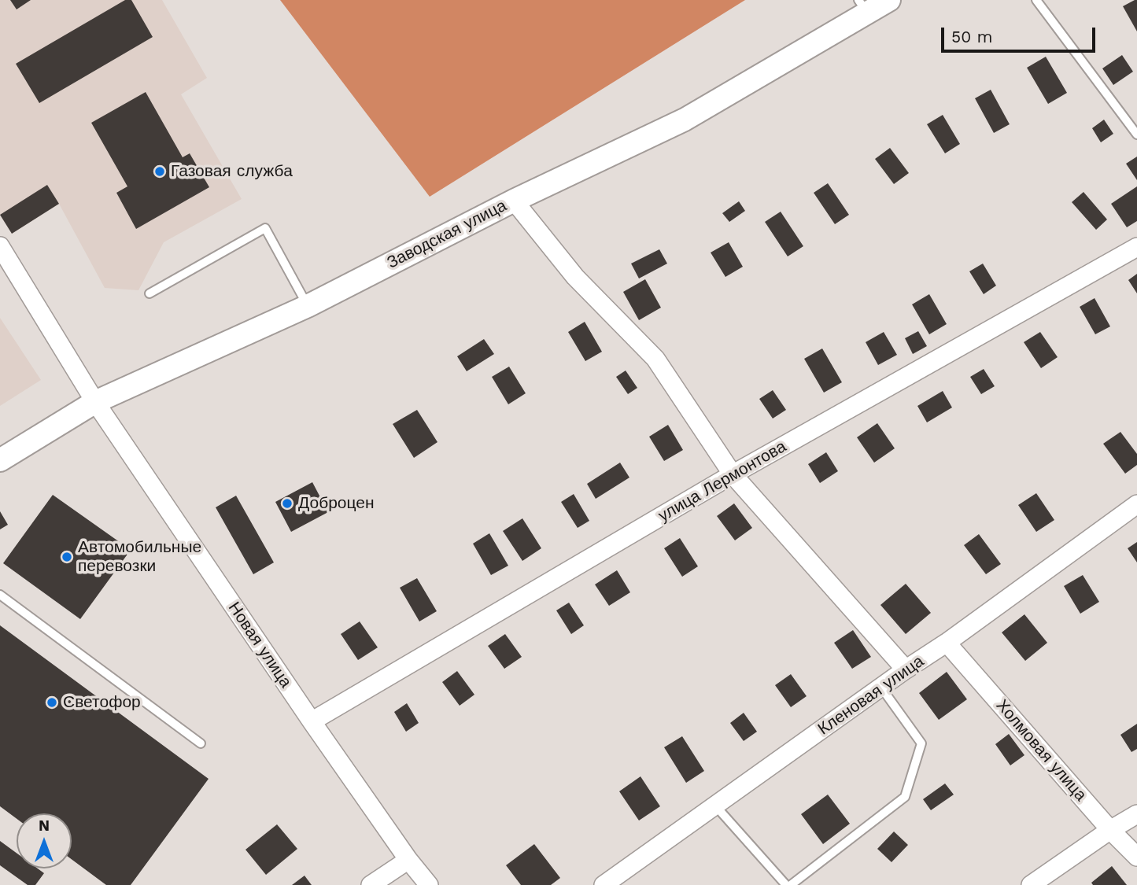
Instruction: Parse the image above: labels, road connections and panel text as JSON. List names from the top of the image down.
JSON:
{
  "streets": {
    "street": [
      "Заводская улица",
      "улица Лермонтова",
      "Новая улица",
      "Кленовая улица",
      "Холмовая улица"
    ]
  },
  "crossings": [
    ["Заводская улица", "Новая улица"],
    ["улица Лермонтова", "Новая улица"],
    ["Кленовая улица", "Холмовая улица"]
  ],
  "places": [
    "Газовая служба",
    "Доброцен",
    "Автомобильные перевозки",
    "Светофор"
  ],
  "scale_bar": "50 m",
  "north": "top"
}
